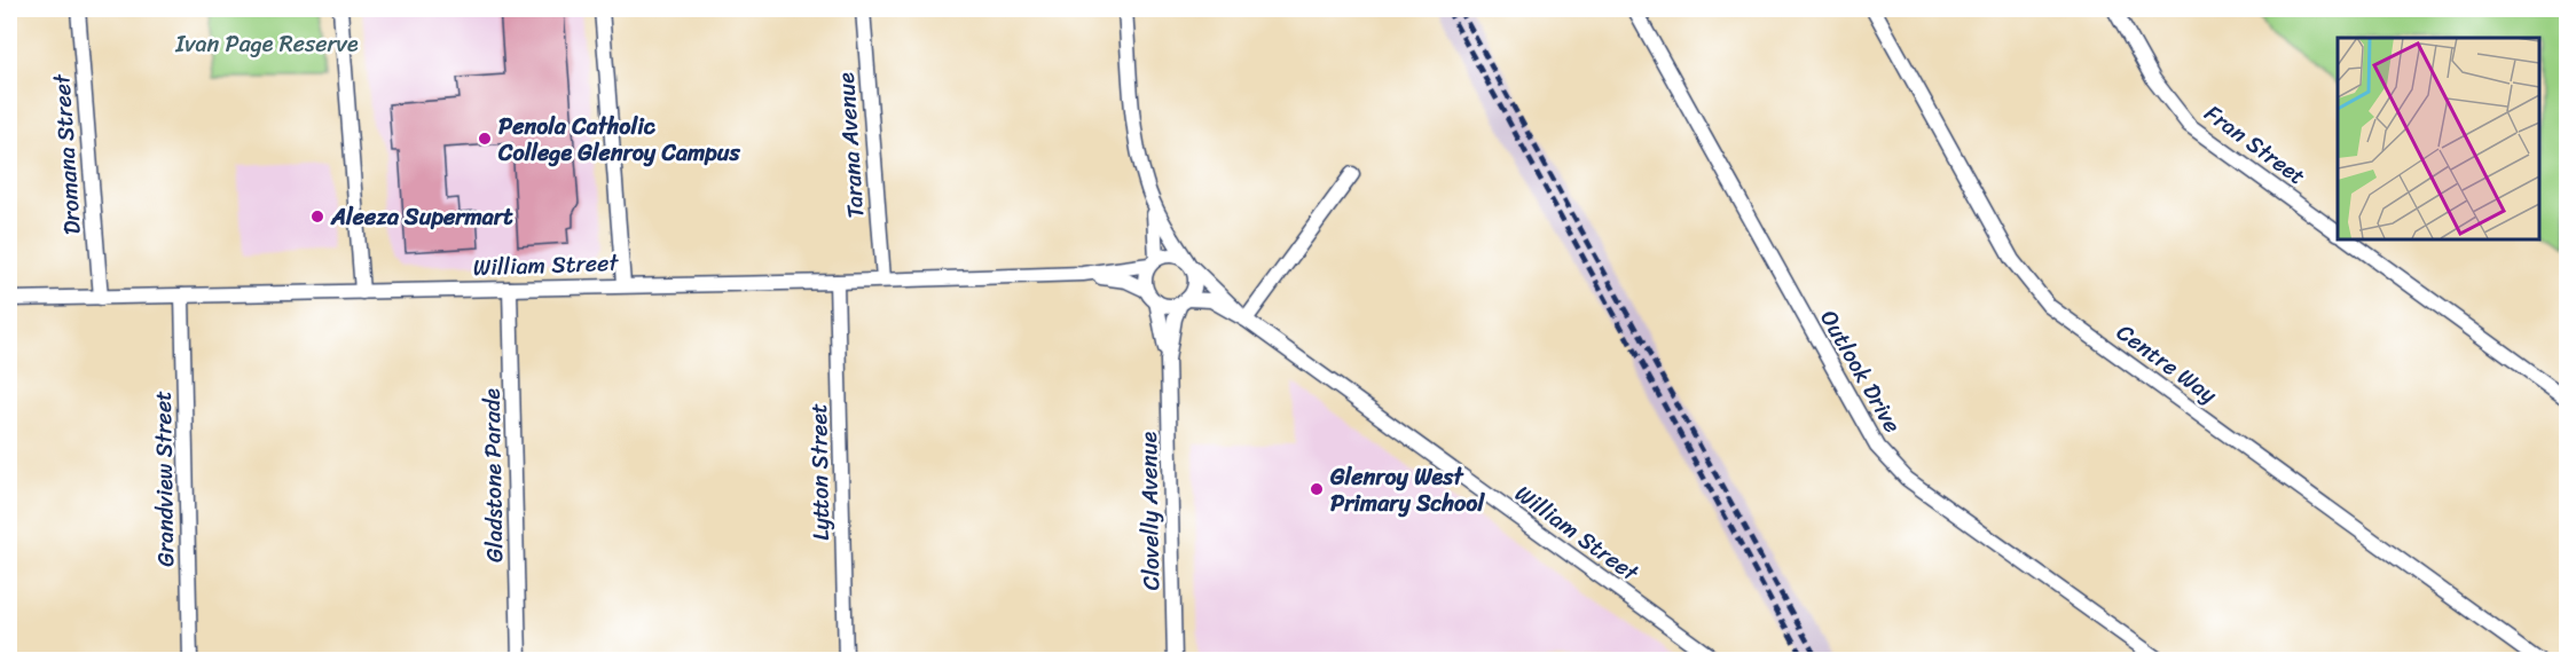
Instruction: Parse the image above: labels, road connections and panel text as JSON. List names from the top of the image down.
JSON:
{
  "streets": {
    "street": [
      "Fran Street",
      "Tarana Avenue",
      "Dromana Street",
      "William Street",
      "Centre Way",
      "Outlook Drive",
      "Lytton Street",
      "Gladstone Parade",
      "Grandview Street",
      "Clovelly Avenue"
    ]
  },
  "crossings": [
    ["Tarana Avenue", "William Street"],
    ["Dromana Street", "William Street"],
    ["William Street", "Lytton Street"],
    ["William Street", "Gladstone Parade"],
    ["William Street", "Grandview Street"],
    ["William Street", "Clovelly Avenue"]
  ],
  "parks": ["Ivan Page Reserve"],
  "places": ["Penola Catholic College Glenroy Campus", "Aleeza Supermart", "Glenroy West Primary School"]
}
